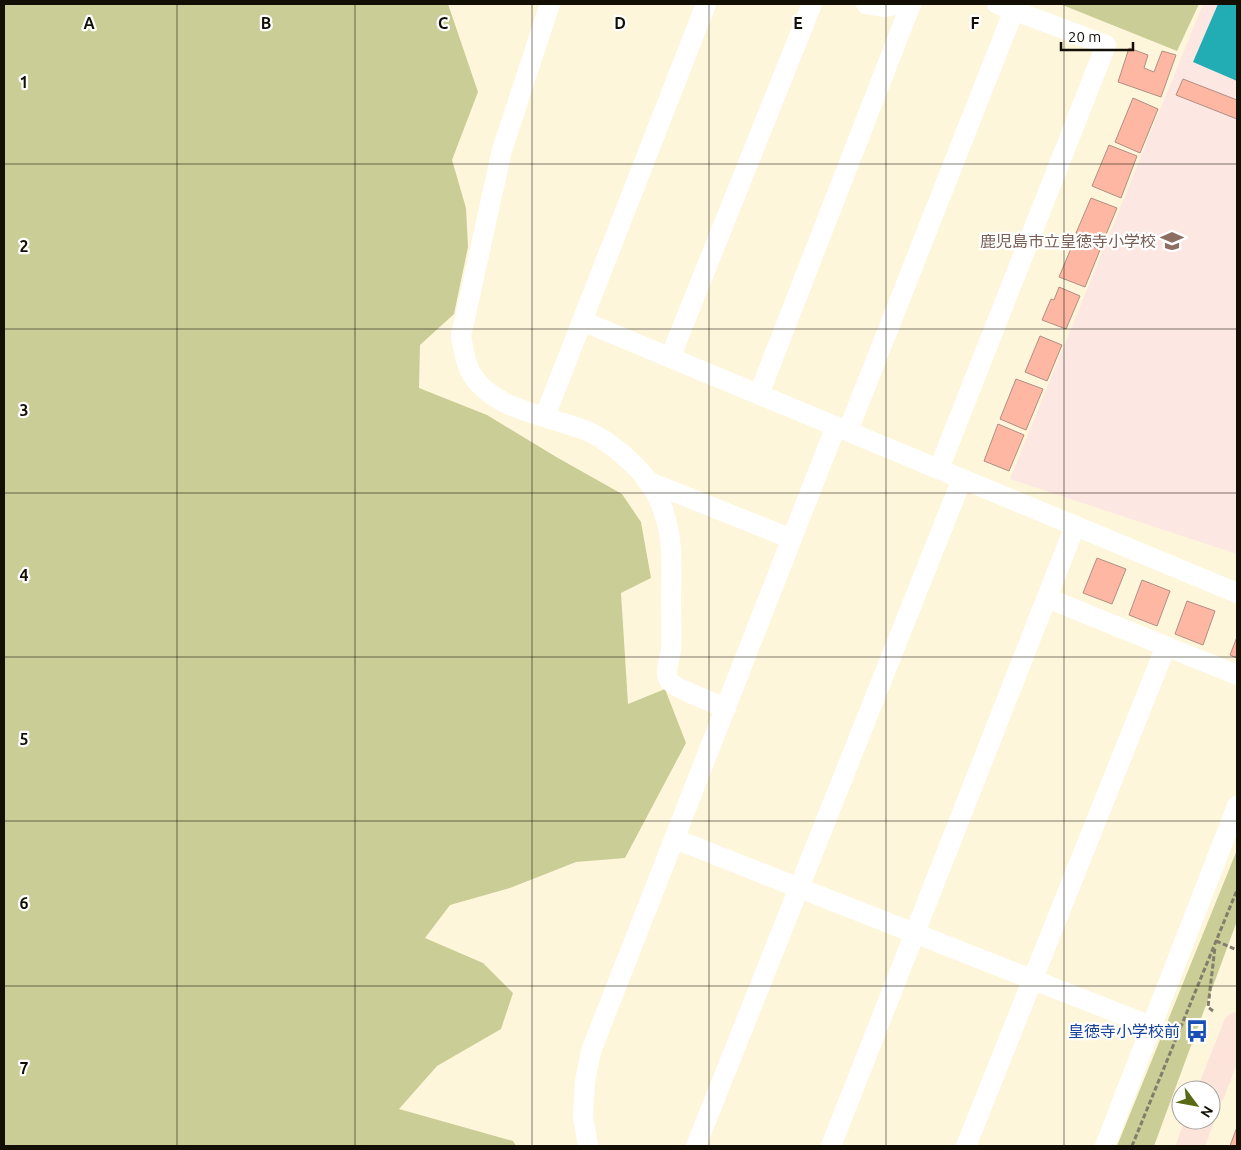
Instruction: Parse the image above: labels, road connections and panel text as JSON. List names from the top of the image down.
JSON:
{
  "places": {
    "school or university": ["鹿児島市立皇徳寺小学校"],
    "bus stop": ["皇徳寺小学校前"]
  },
  "scale_bar": "20 m",
  "north": "bottom right",
  "grid": {
    "columns": [
      "A",
      "B",
      "C",
      "D",
      "E",
      "F"
    ],
    "rows": [
      "1",
      "2",
      "3",
      "4",
      "5",
      "6",
      "7"
    ]
  }
}
